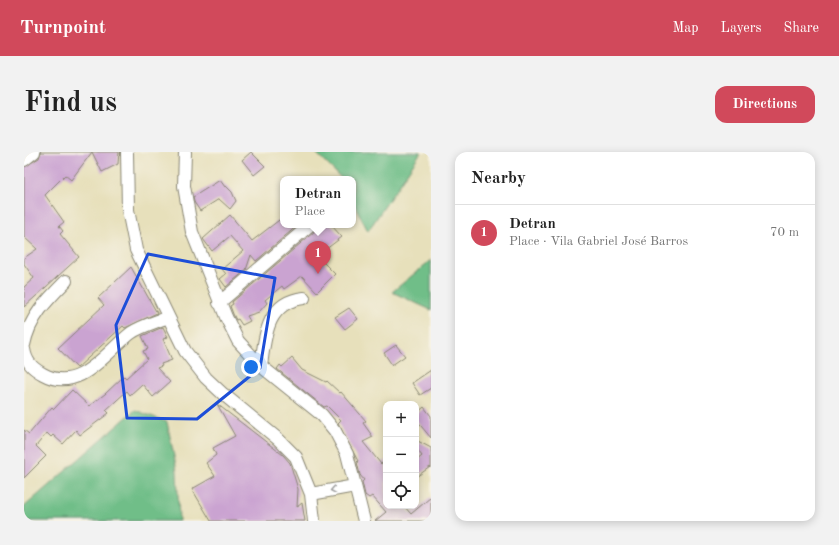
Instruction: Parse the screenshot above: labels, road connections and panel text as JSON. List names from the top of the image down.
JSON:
{
  "page": {
    "header": "Turnpoint",
    "nav": ["Map", "Layers", "Share"],
    "buttons": "Directions",
    "title": "Find us",
    "heading": "Nearby",
    "popup": ["Detran", "Place"],
    "list": [
      {
        "mark": "1",
        "name": "Detran",
        "note": "Place · Vila Gabriel José Barros",
        "value": "70 m"
      }
    ],
    "pins": "1",
    "map_buttons": ["+", "−"]
  }
}
